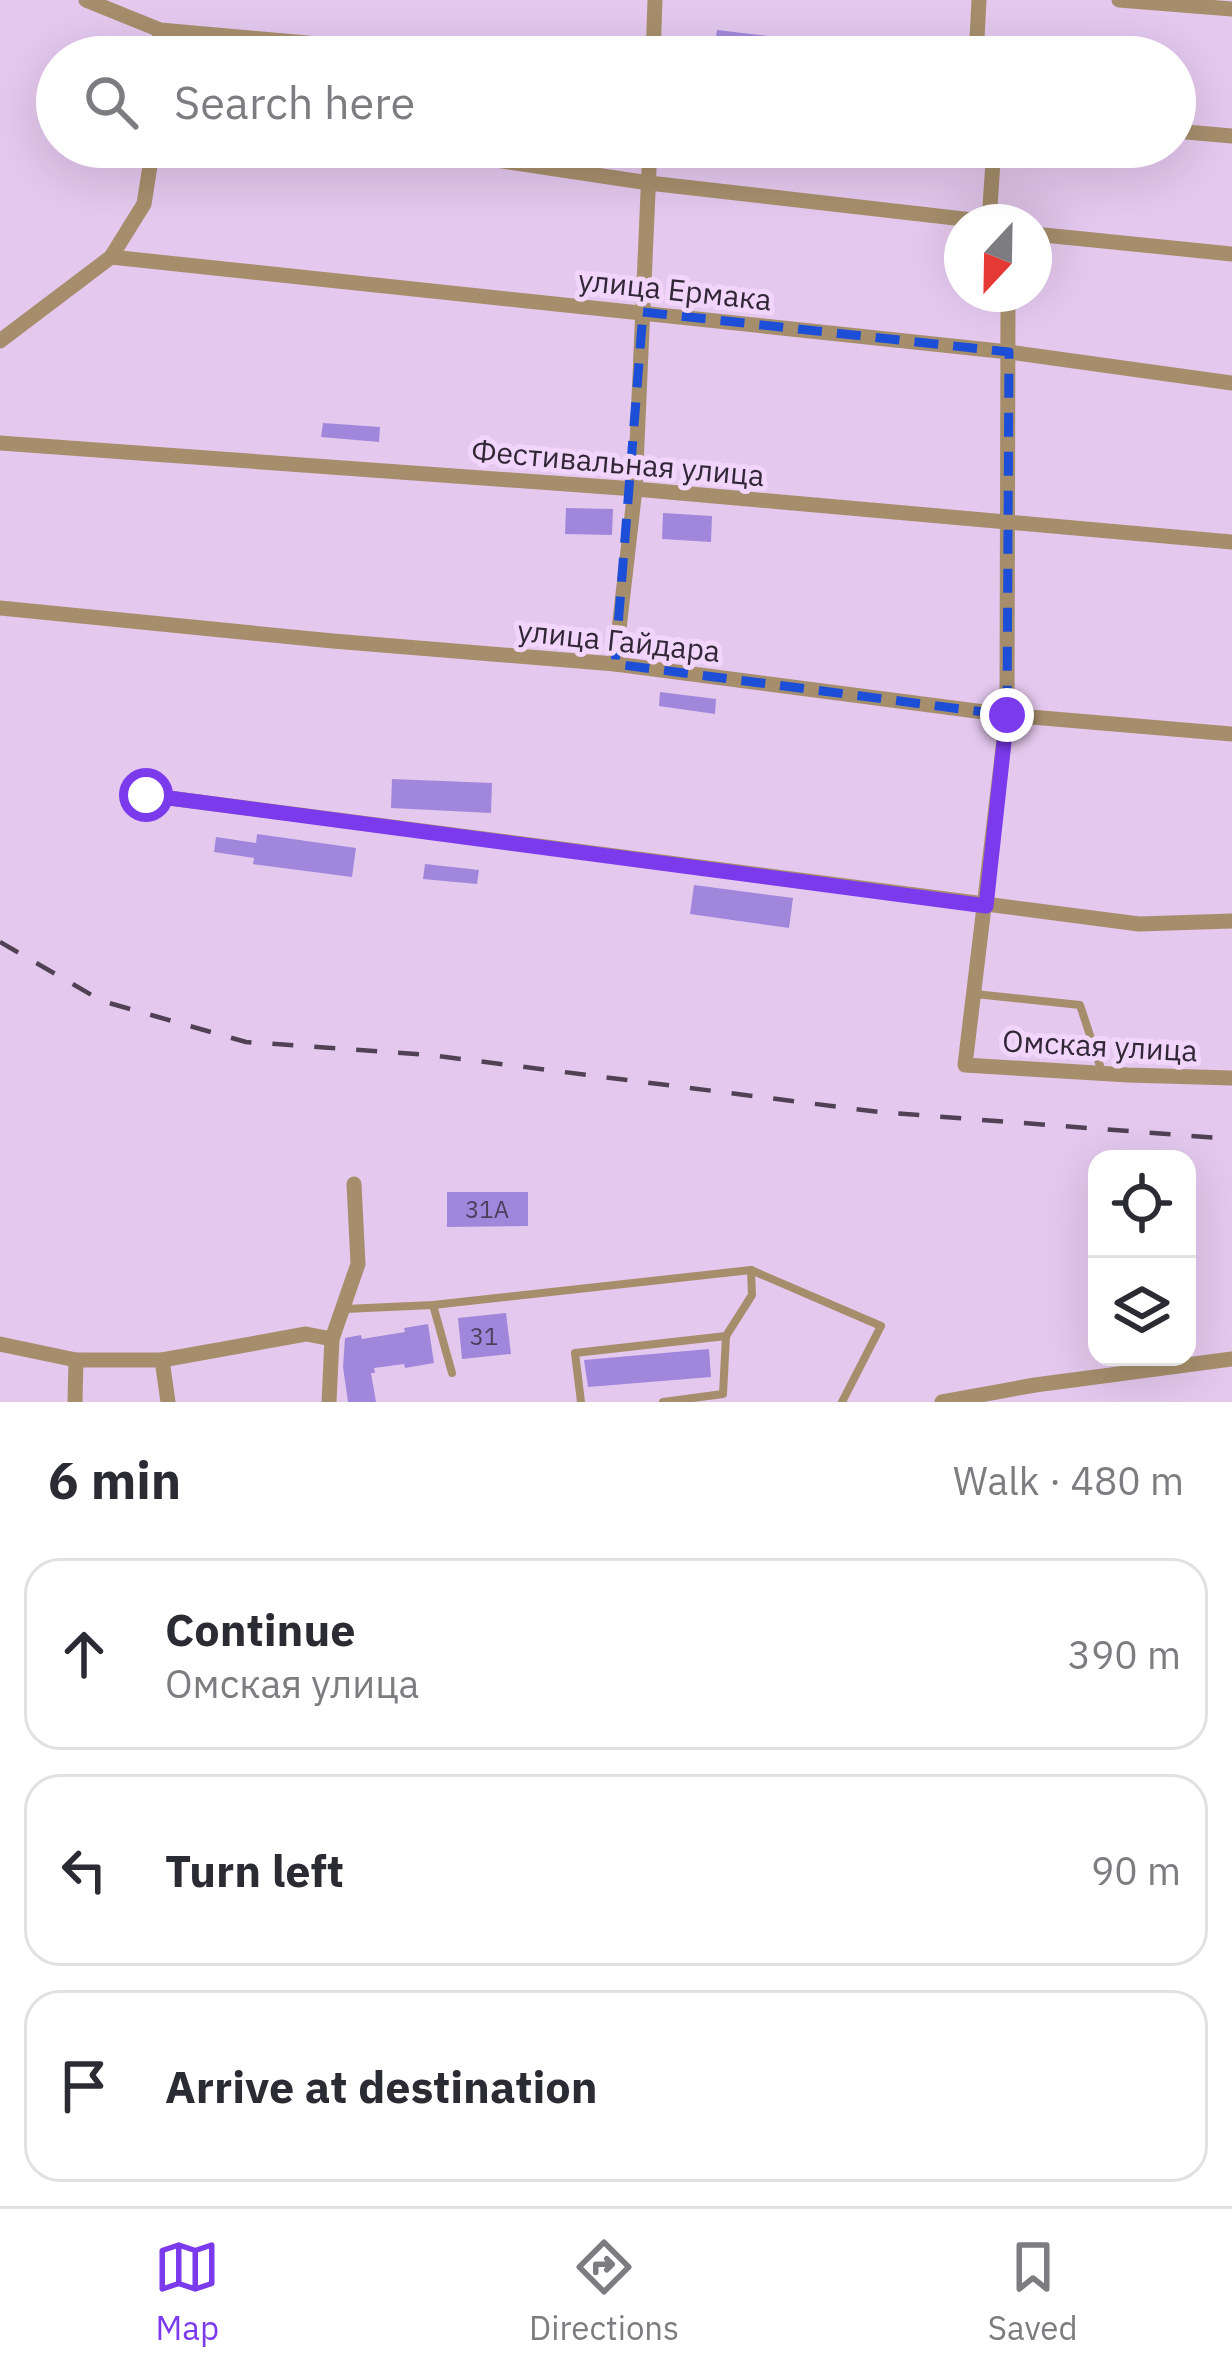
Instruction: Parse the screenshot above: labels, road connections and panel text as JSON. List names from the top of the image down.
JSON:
{
  "streets": {
    "street": [
      "улица Ермака",
      "Фестивальная улица",
      "улица Гайдара",
      "Омская улица"
    ]
  },
  "house_numbers": ["31А", "31"],
  "north": "bottom",
  "page": {
    "search": "Search here",
    "heading": ["6 min", "Walk · 480 m"],
    "list": [
      ["Continue", "Омская улица", "390 m"],
      ["Turn left", "90 m"],
      "Arrive at destination"
    ],
    "nav": ["Map", "Directions", "Saved"]
  }
}
